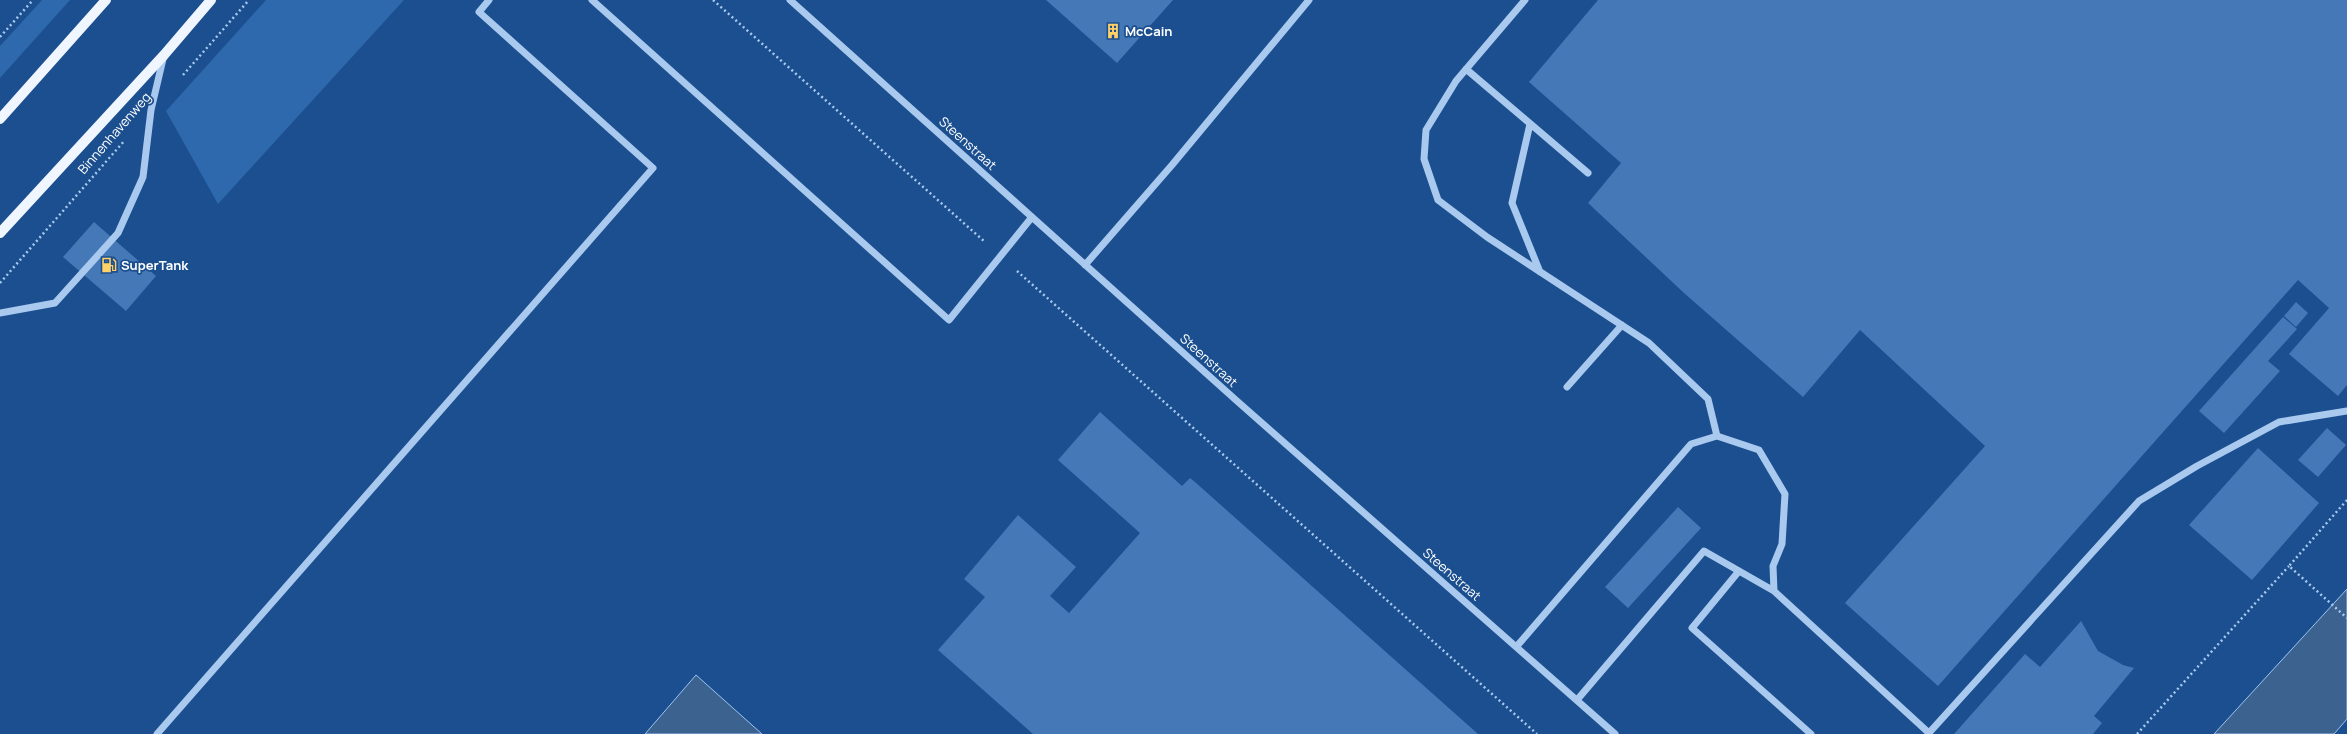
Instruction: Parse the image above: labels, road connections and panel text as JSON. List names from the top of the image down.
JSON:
{
  "streets": {
    "main road": ["Binnenhavenweg"],
    "street": ["Steenstraat"]
  },
  "places": {
    "building": ["McCain"],
    "fuel station": ["SuperTank"]
  }
}
